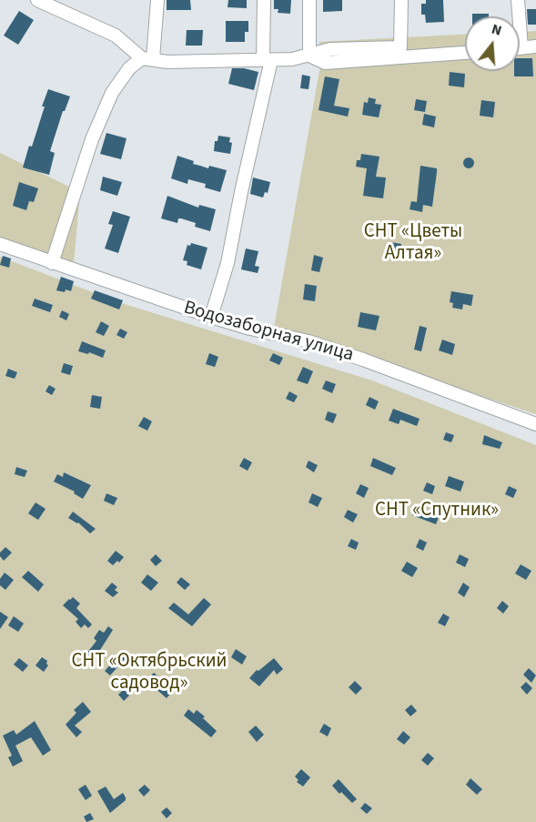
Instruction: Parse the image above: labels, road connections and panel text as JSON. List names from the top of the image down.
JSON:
{
  "streets": {
    "street": ["Водозаборная улица"]
  },
  "parks": ["СНТ «Цветы Алтая»", "СНТ «Спутник»", "СНТ «Октябрьский садовод»"],
  "north": "top"
}
